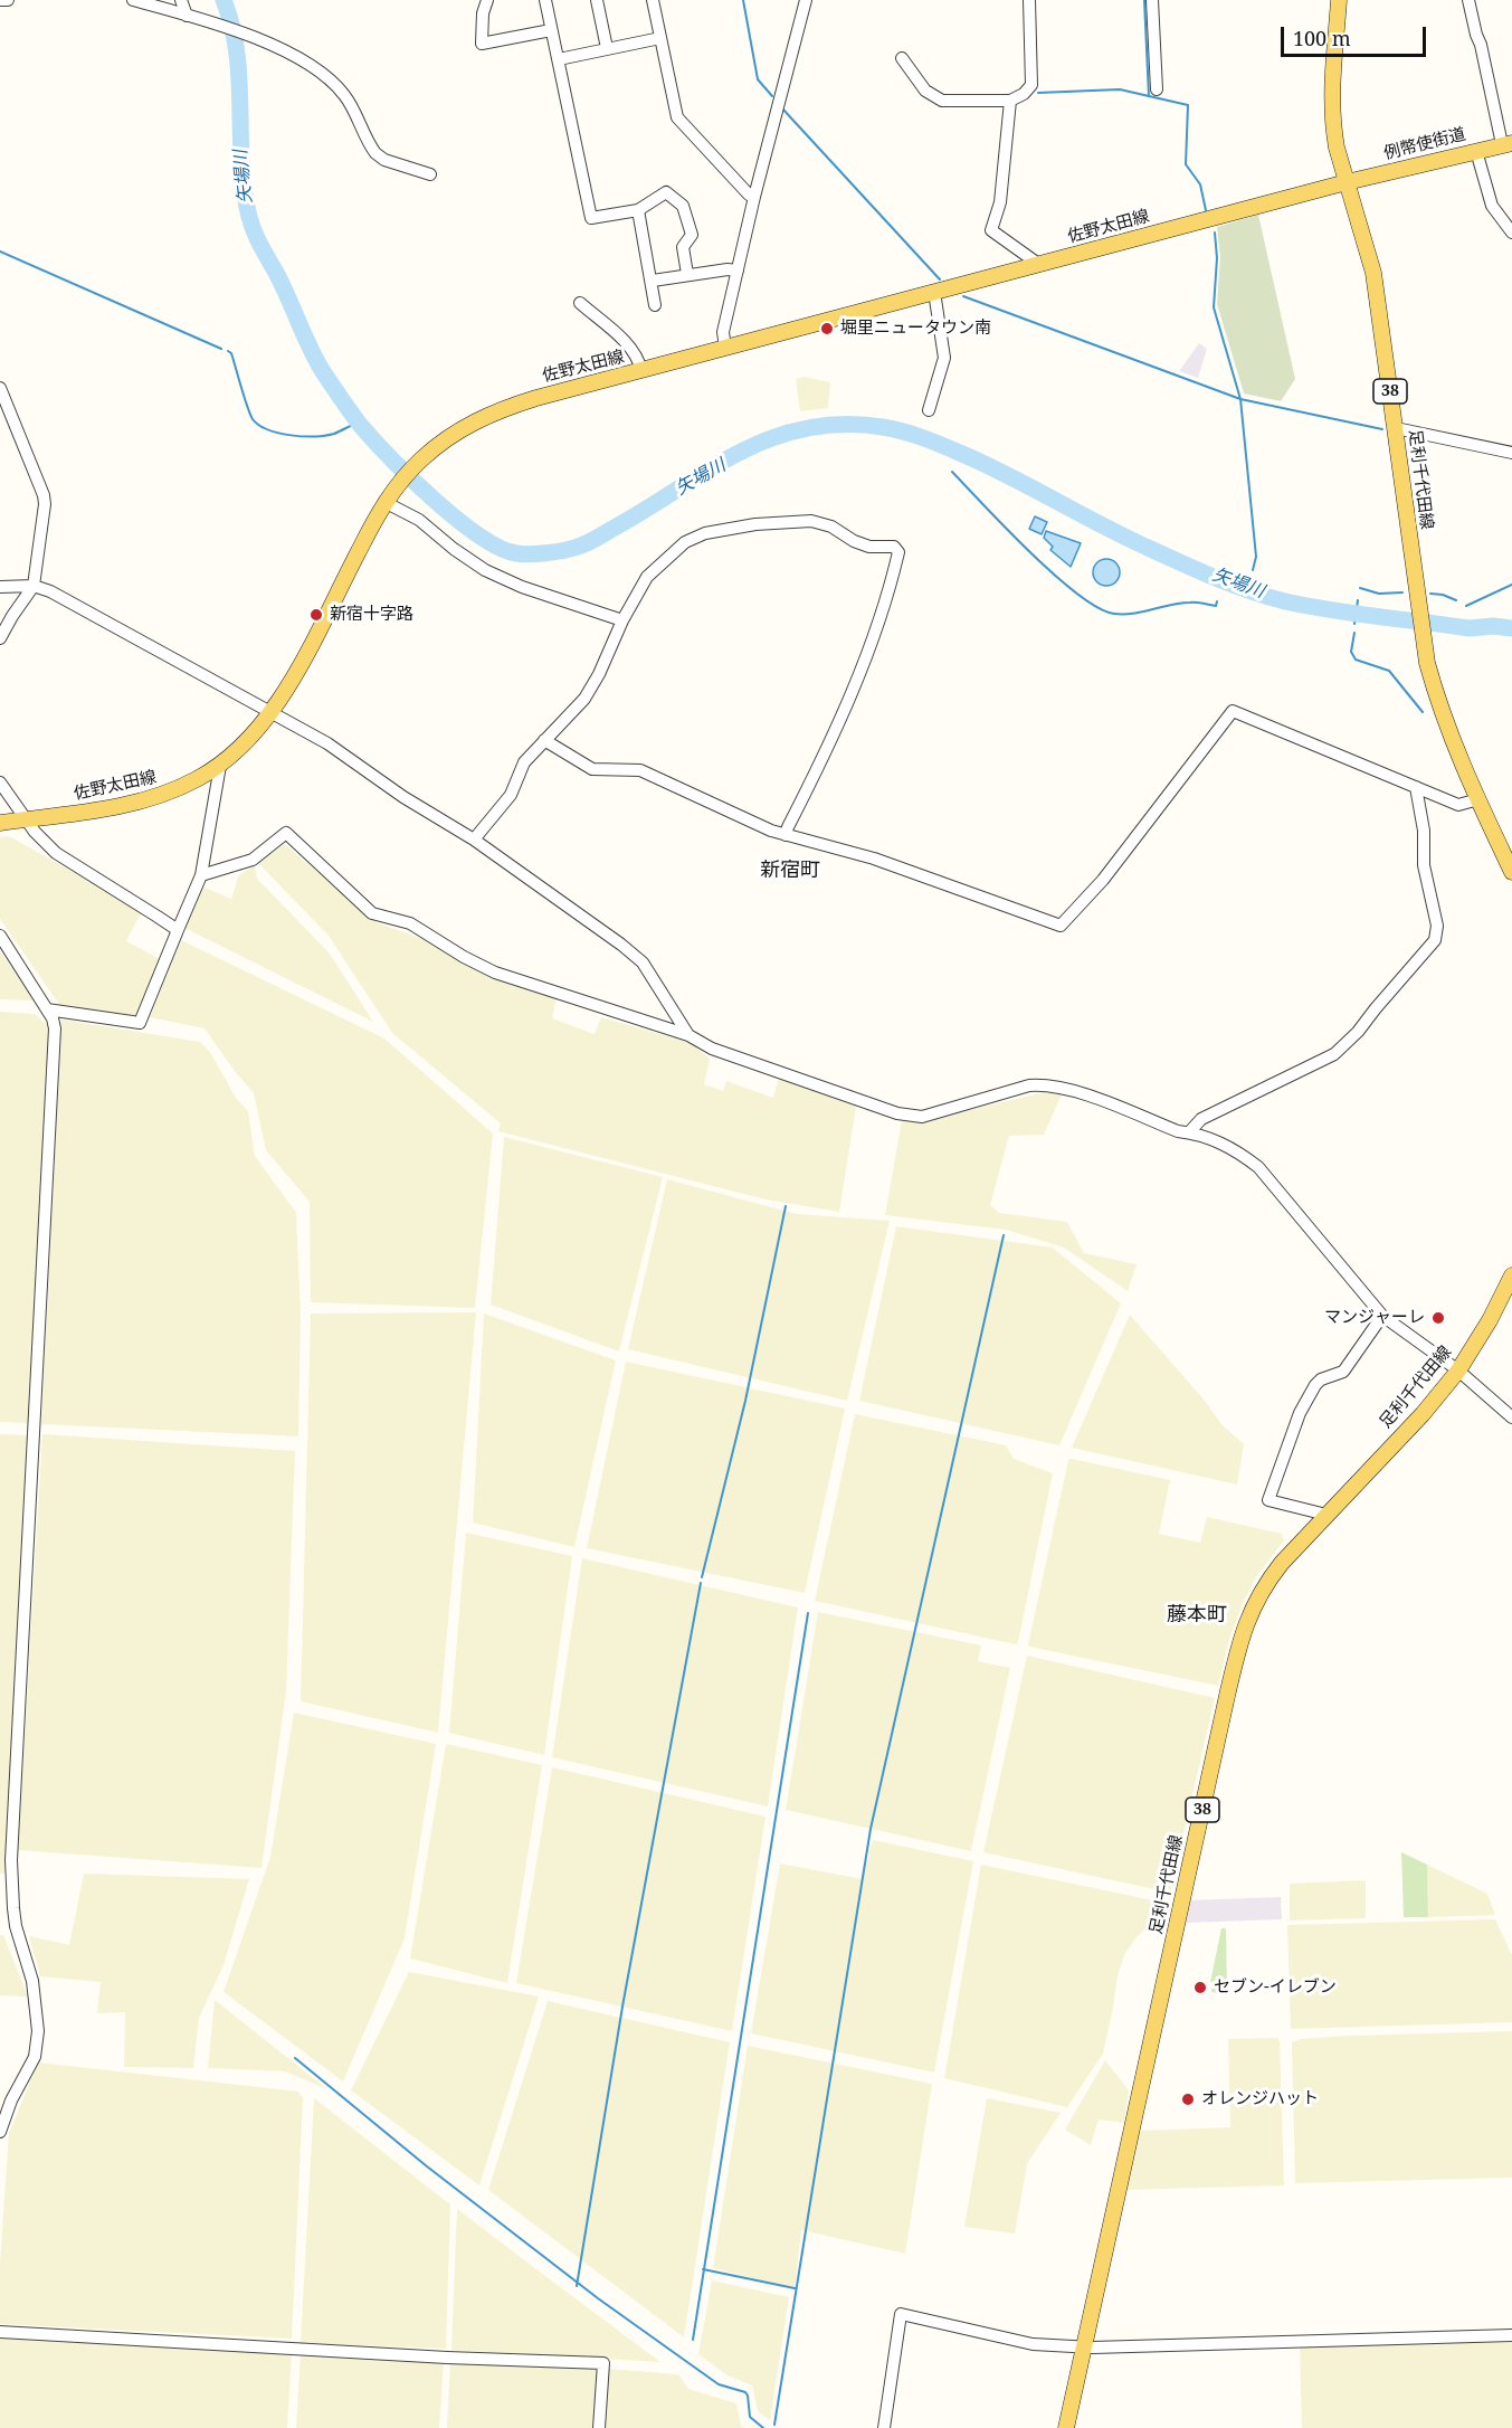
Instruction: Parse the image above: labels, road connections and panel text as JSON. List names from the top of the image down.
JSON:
{
  "streets": {
    "main road": [
      "例幣使街道",
      "佐野太田線",
      "38",
      "足利千代田線"
    ]
  },
  "crossings": [
    ["例幣使街道", "佐野太田線"],
    ["例幣使街道", "足利千代田線"],
    ["佐野太田線", "足利千代田線"]
  ],
  "districts": ["新宿町", "藤本町"],
  "water": ["矢場川"],
  "places": [
    "堀里ニュータウン南",
    "新宿十字路",
    "マンジャーレ",
    "セブン-イレブン",
    "オレンジハット"
  ],
  "scale_bar": "100 m"
}
